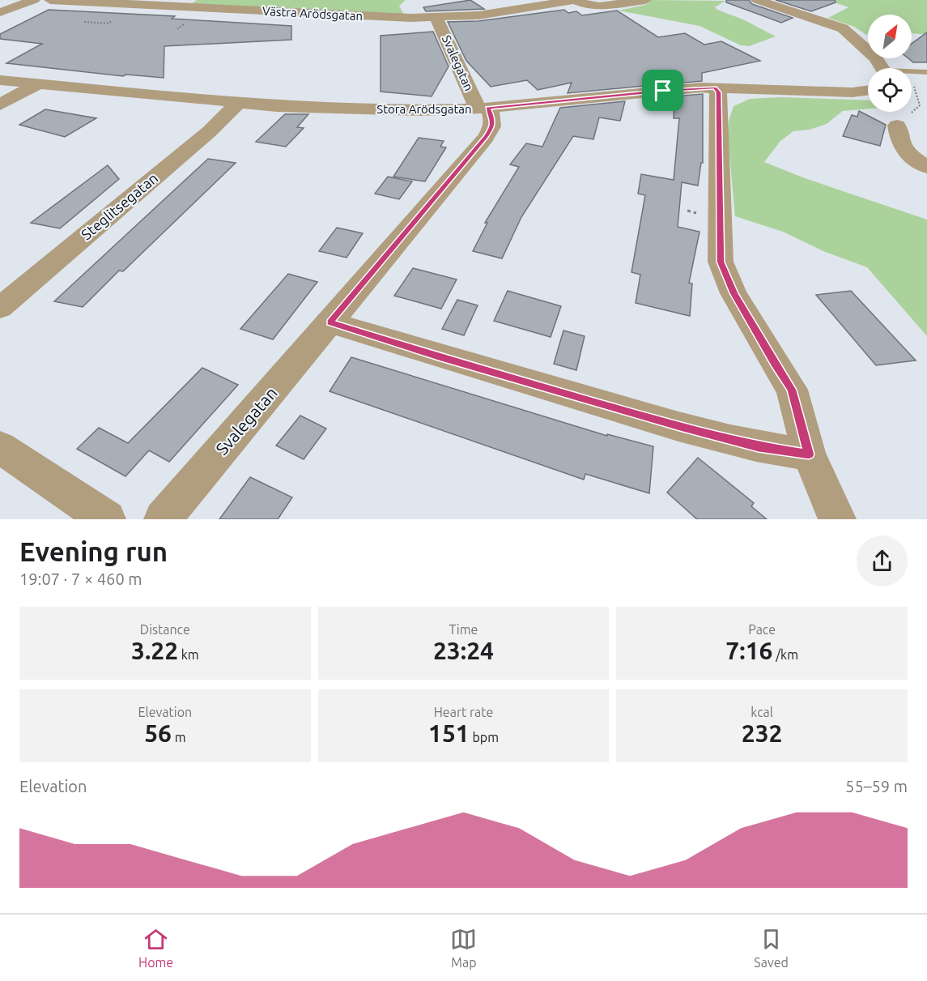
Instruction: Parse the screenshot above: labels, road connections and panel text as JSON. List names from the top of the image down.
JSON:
{
  "streets": {
    "street": [
      "Västra Arödsgatan",
      "Svalegatan",
      "Stora Arödsgatan",
      "Steglitsegatan"
    ]
  },
  "crossings": [
    ["Västra Arödsgatan", "Svalegatan"],
    ["Svalegatan", "Stora Arödsgatan"],
    ["Stora Arödsgatan", "Steglitsegatan"]
  ],
  "north": "top right",
  "page": {
    "heading": ["Evening run", "19:07 · 7 × 460 m"],
    "stats": [
      ["Distance", "3.22 km"],
      ["Time", "23:24"],
      ["Pace", "7:16 /km"],
      ["Elevation", "56 m"],
      ["Heart rate", "151 bpm"],
      ["kcal", "232"]
    ],
    "chart": ["Elevation", "55–59 m"],
    "tabs": ["Home", "Map", "Saved"]
  }
}
